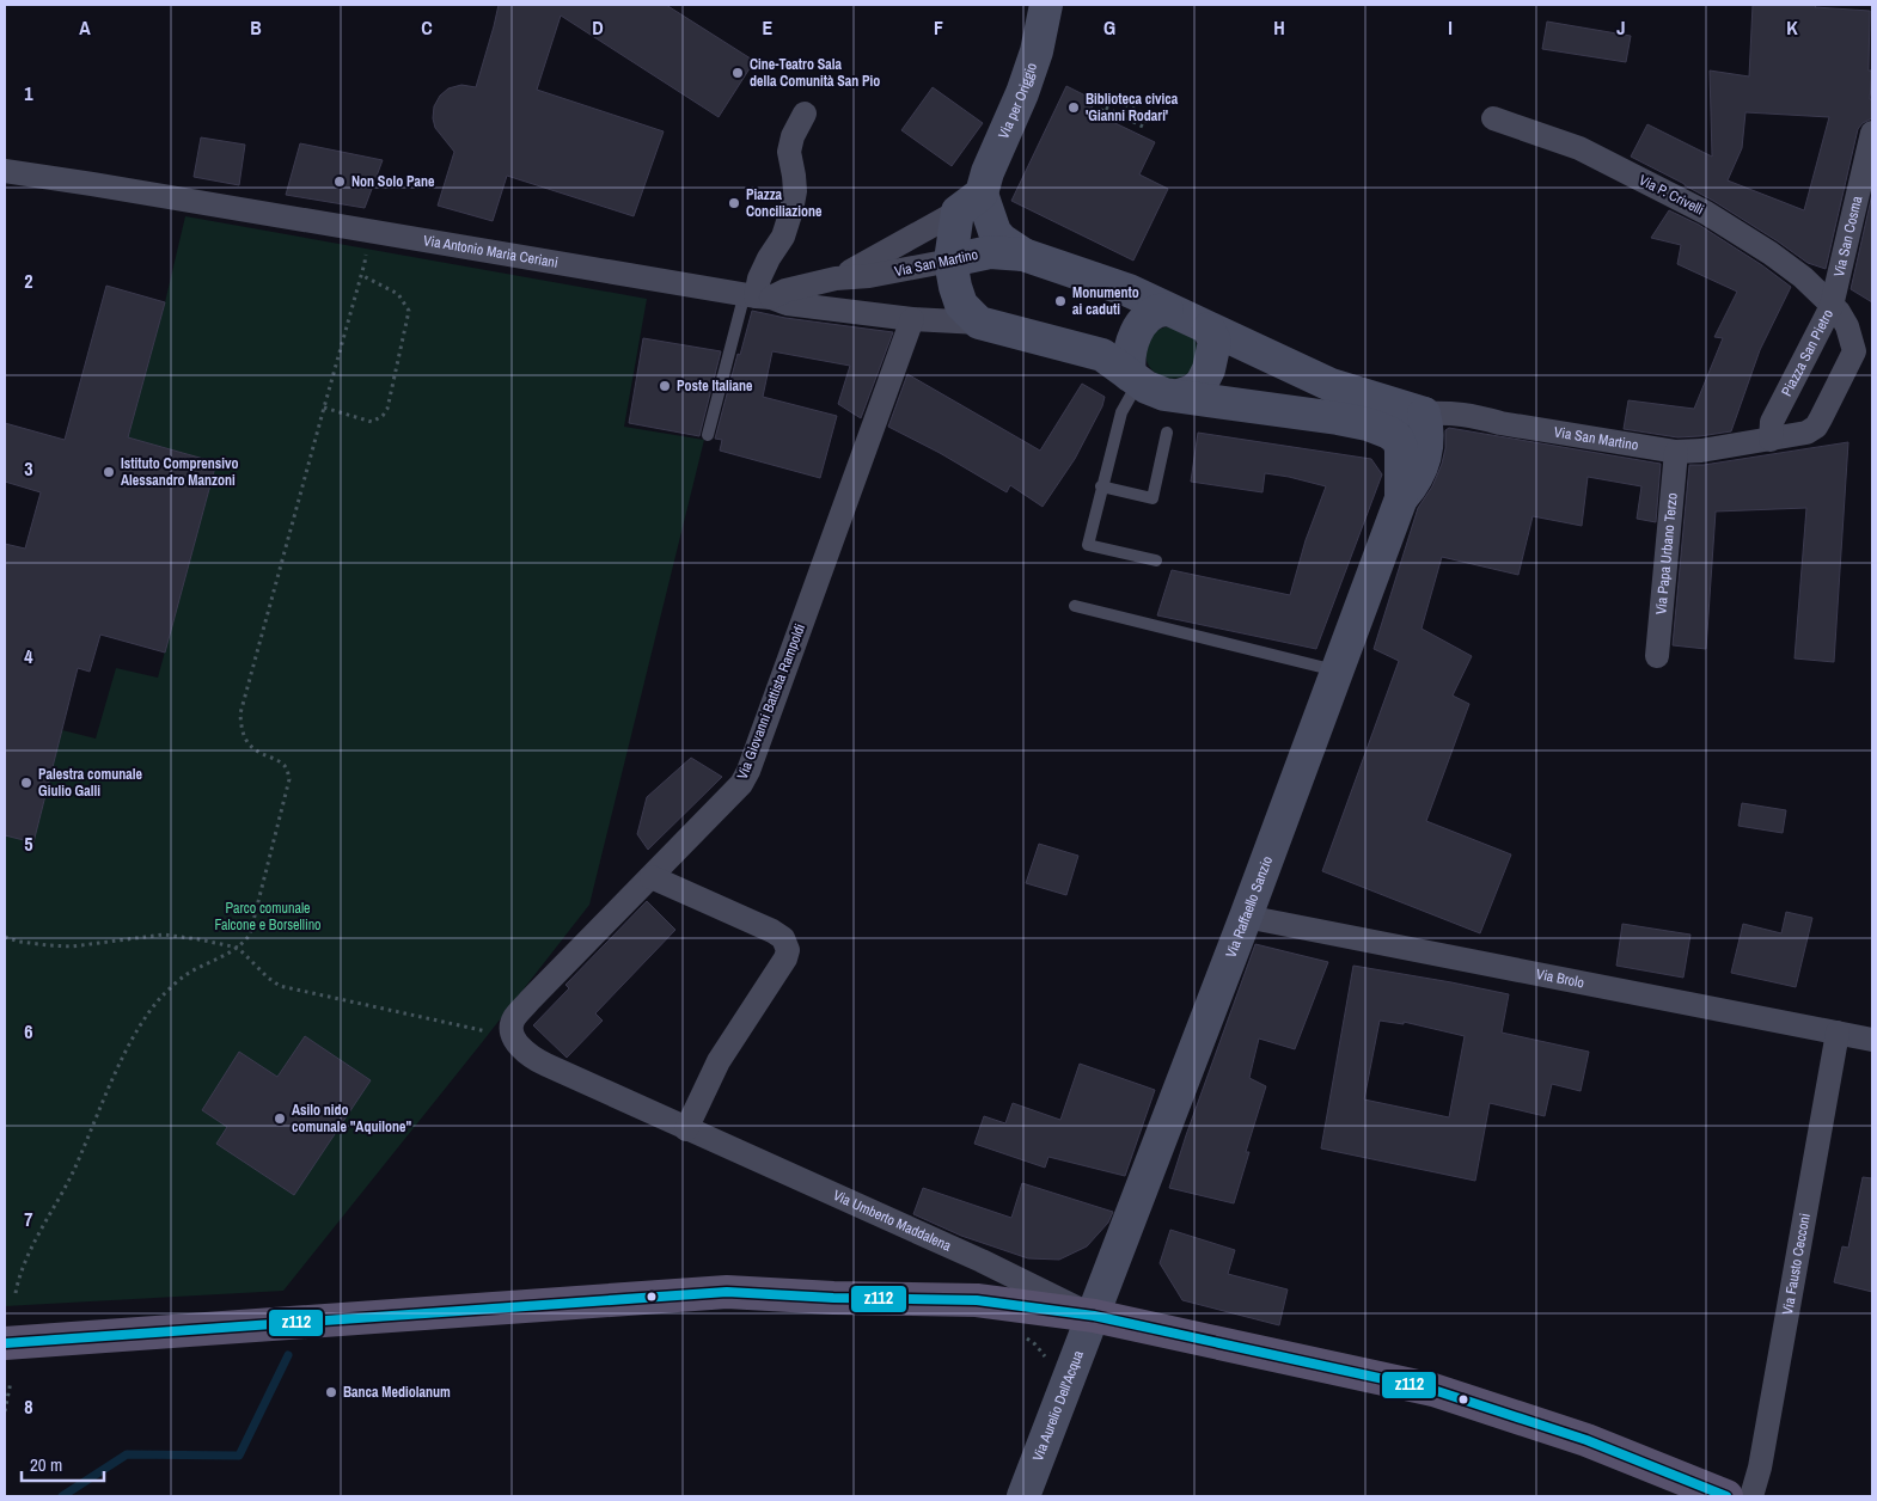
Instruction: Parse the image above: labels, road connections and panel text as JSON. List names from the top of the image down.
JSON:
{
  "streets": {
    "street": [
      "Via per Origgio",
      "Via P. Crivelli",
      "Via San Cosma",
      "Via Antonio Maria Ceriani",
      "Via San Martino",
      "Piazza San Pietro",
      "Via Papa Urbano Terzo",
      "Via Giovanni Battista Rampoldi",
      "Via Raffaello Sanzio",
      "Via Brolo",
      "Via Umberto Maddalena",
      "Via Fausto Cecconi",
      "Via Aurelio Dell'Acqua"
    ]
  },
  "crossings": [
    ["Via per Origgio", "Via Antonio Maria Ceriani"],
    ["Via per Origgio", "Via San Martino"],
    ["Via P. Crivelli", "Via San Cosma"],
    ["Via P. Crivelli", "Piazza San Pietro"],
    ["Via San Cosma", "Piazza San Pietro"],
    ["Via Antonio Maria Ceriani", "Via San Martino"],
    ["Via Antonio Maria Ceriani", "Via Giovanni Battista Rampoldi"],
    ["Via San Martino", "Piazza San Pietro"],
    ["Via San Martino", "Via Papa Urbano Terzo"],
    ["Via San Martino", "Via Raffaello Sanzio"],
    ["Via Giovanni Battista Rampoldi", "Via Umberto Maddalena"],
    ["Via Raffaello Sanzio", "Via Brolo"],
    ["Via Raffaello Sanzio", "Via Umberto Maddalena"],
    ["Via Raffaello Sanzio", "Via Aurelio Dell'Acqua"],
    ["Via Brolo", "Via Fausto Cecconi"],
    ["Via Umberto Maddalena", "Via Aurelio Dell'Acqua"]
  ],
  "parks": ["Parco comunale Falcone e Borsellino"],
  "places": [
    "Cine-Teatro Sala della Comunità San Pio",
    "Biblioteca civica 'Gianni Rodari'",
    "Non Solo Pane",
    "Piazza Conciliazione",
    "Monumento ai caduti",
    "Poste Italiane",
    "Istituto Comprensivo Alessandro Manzoni",
    "Palestra comunale Giulio Galli",
    "Asilo nido comunale \"Aquilone\"",
    "Banca Mediolanum"
  ],
  "lines": ["transit line z112"],
  "scale_bar": "20 m",
  "grid": {
    "columns": [
      "A",
      "B",
      "C",
      "D",
      "E",
      "F",
      "G",
      "H",
      "I",
      "J",
      "K"
    ],
    "rows": [
      "1",
      "2",
      "3",
      "4",
      "5",
      "6",
      "7",
      "8"
    ]
  }
}
